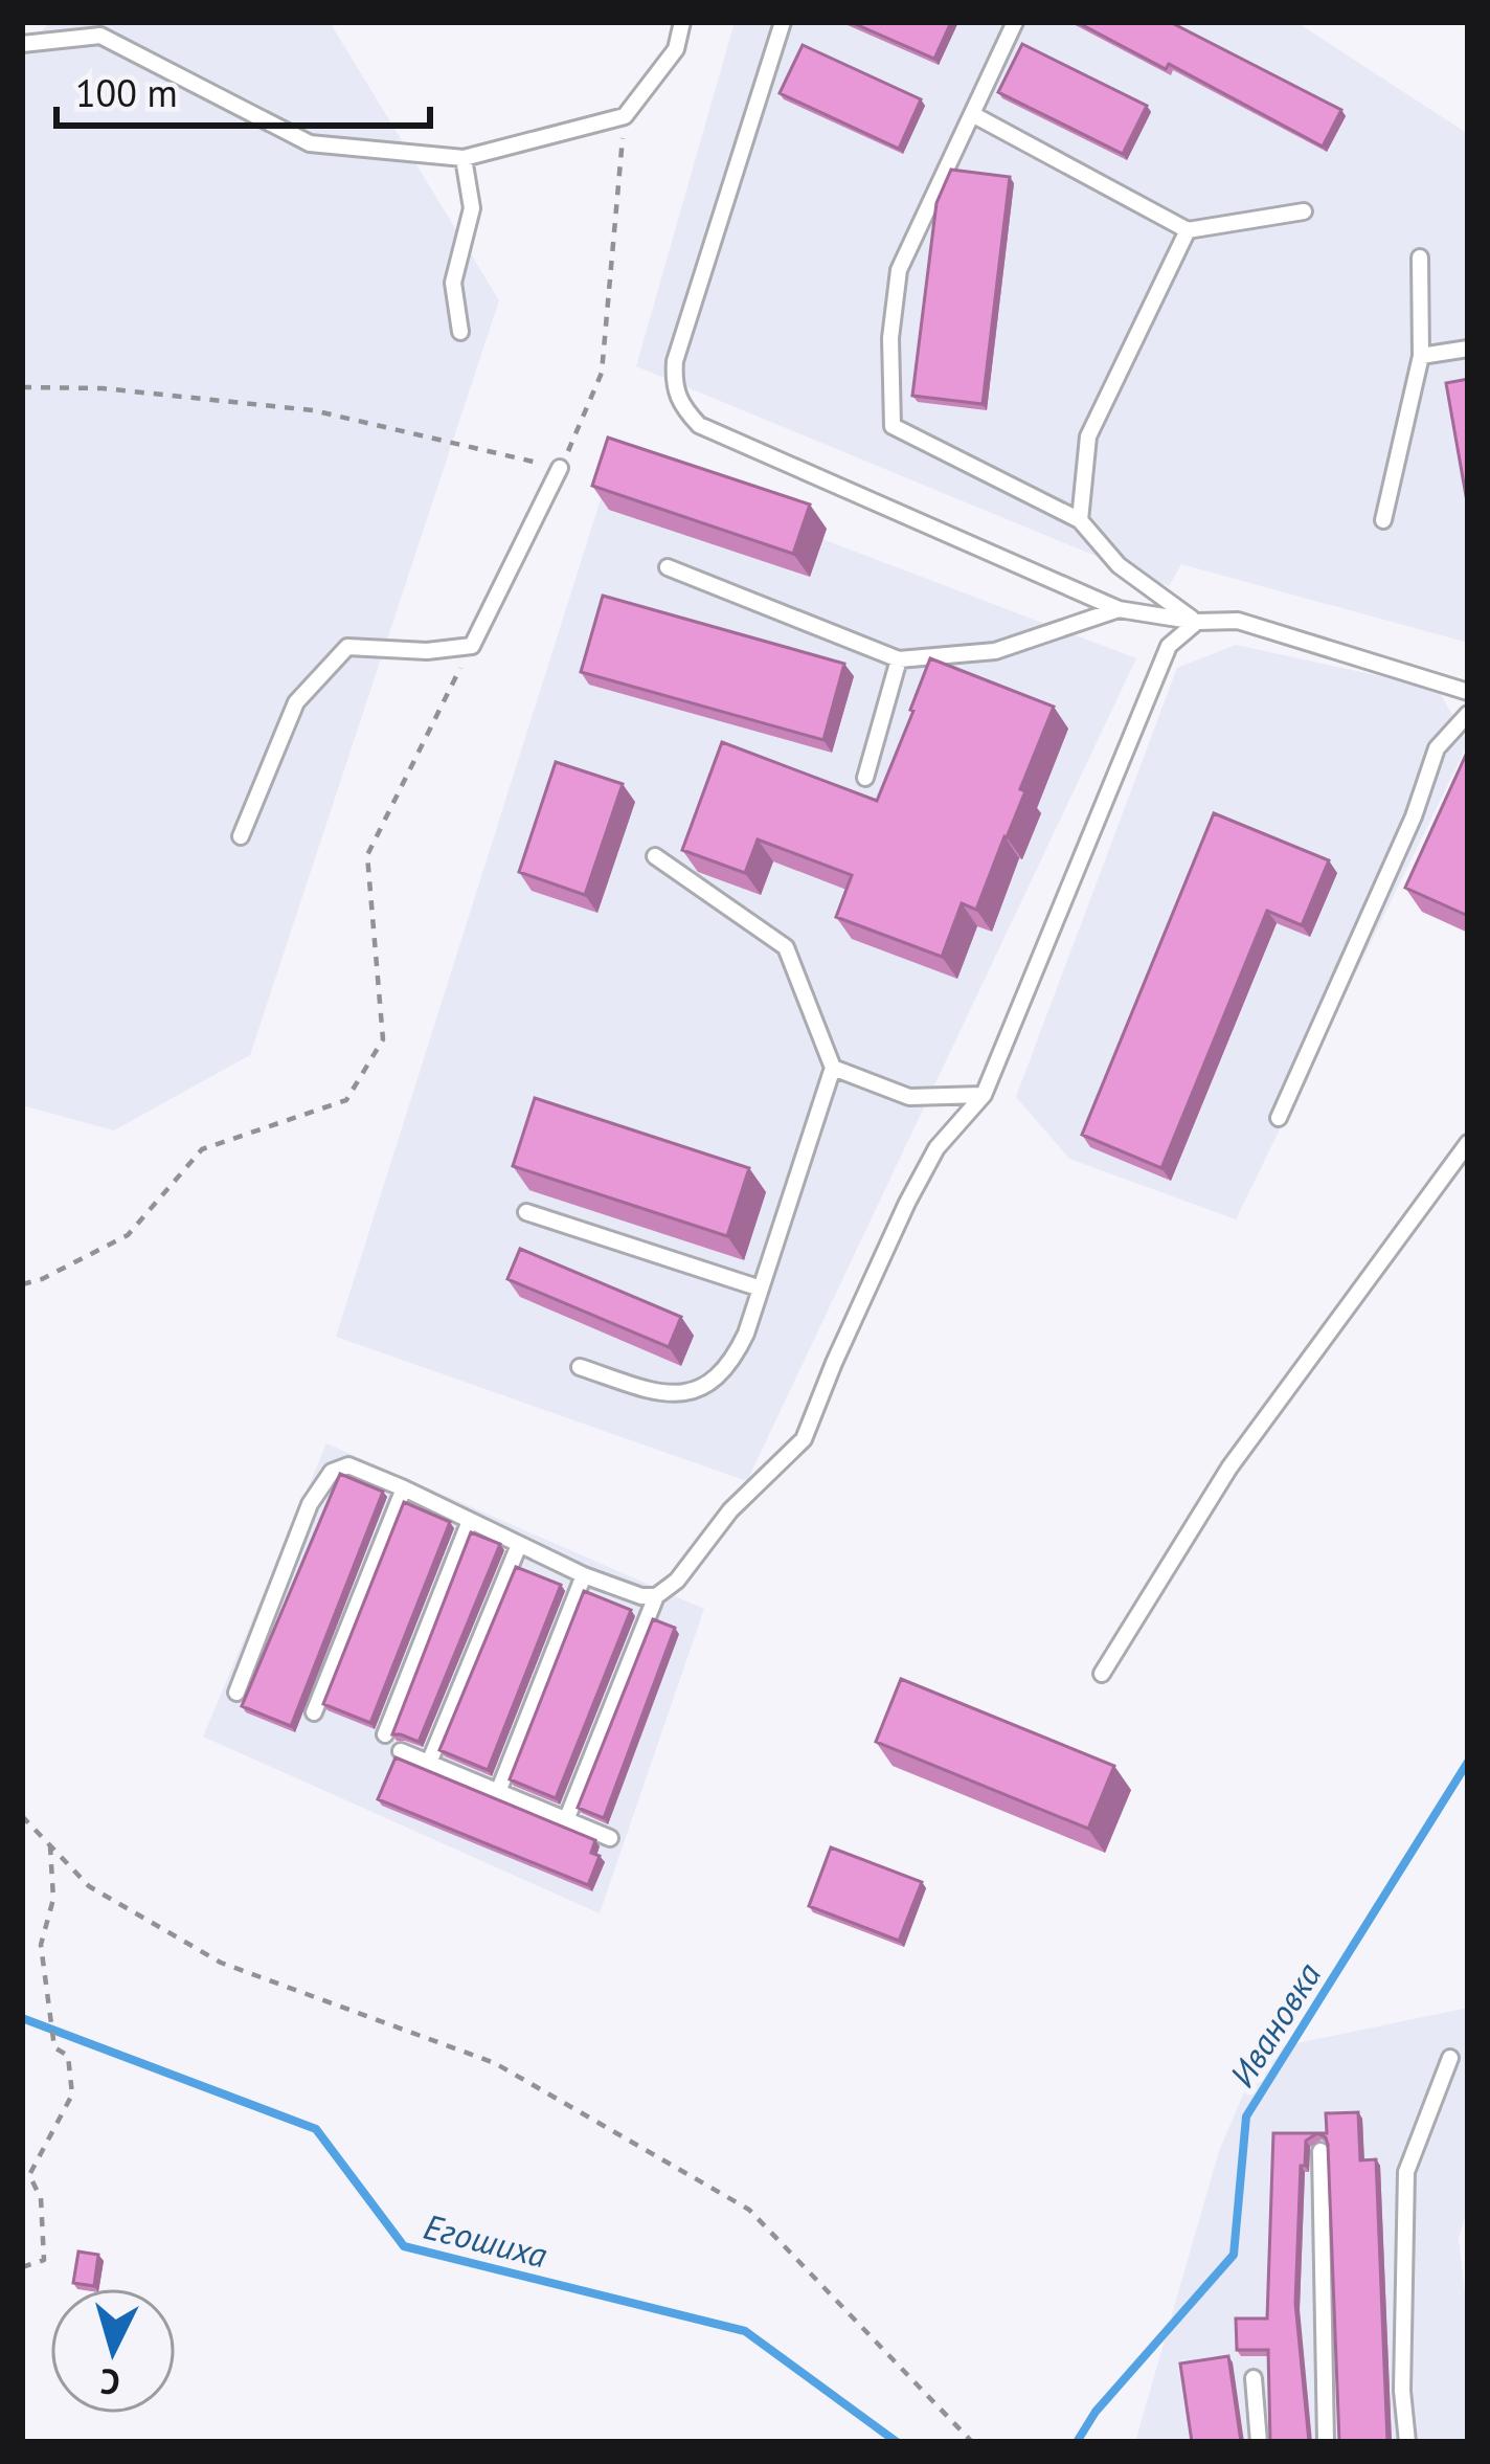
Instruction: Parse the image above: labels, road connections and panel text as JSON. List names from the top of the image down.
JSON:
{
  "water": ["Ивановка", "Егошиха"],
  "scale_bar": "100 m",
  "north": "bottom"
}
